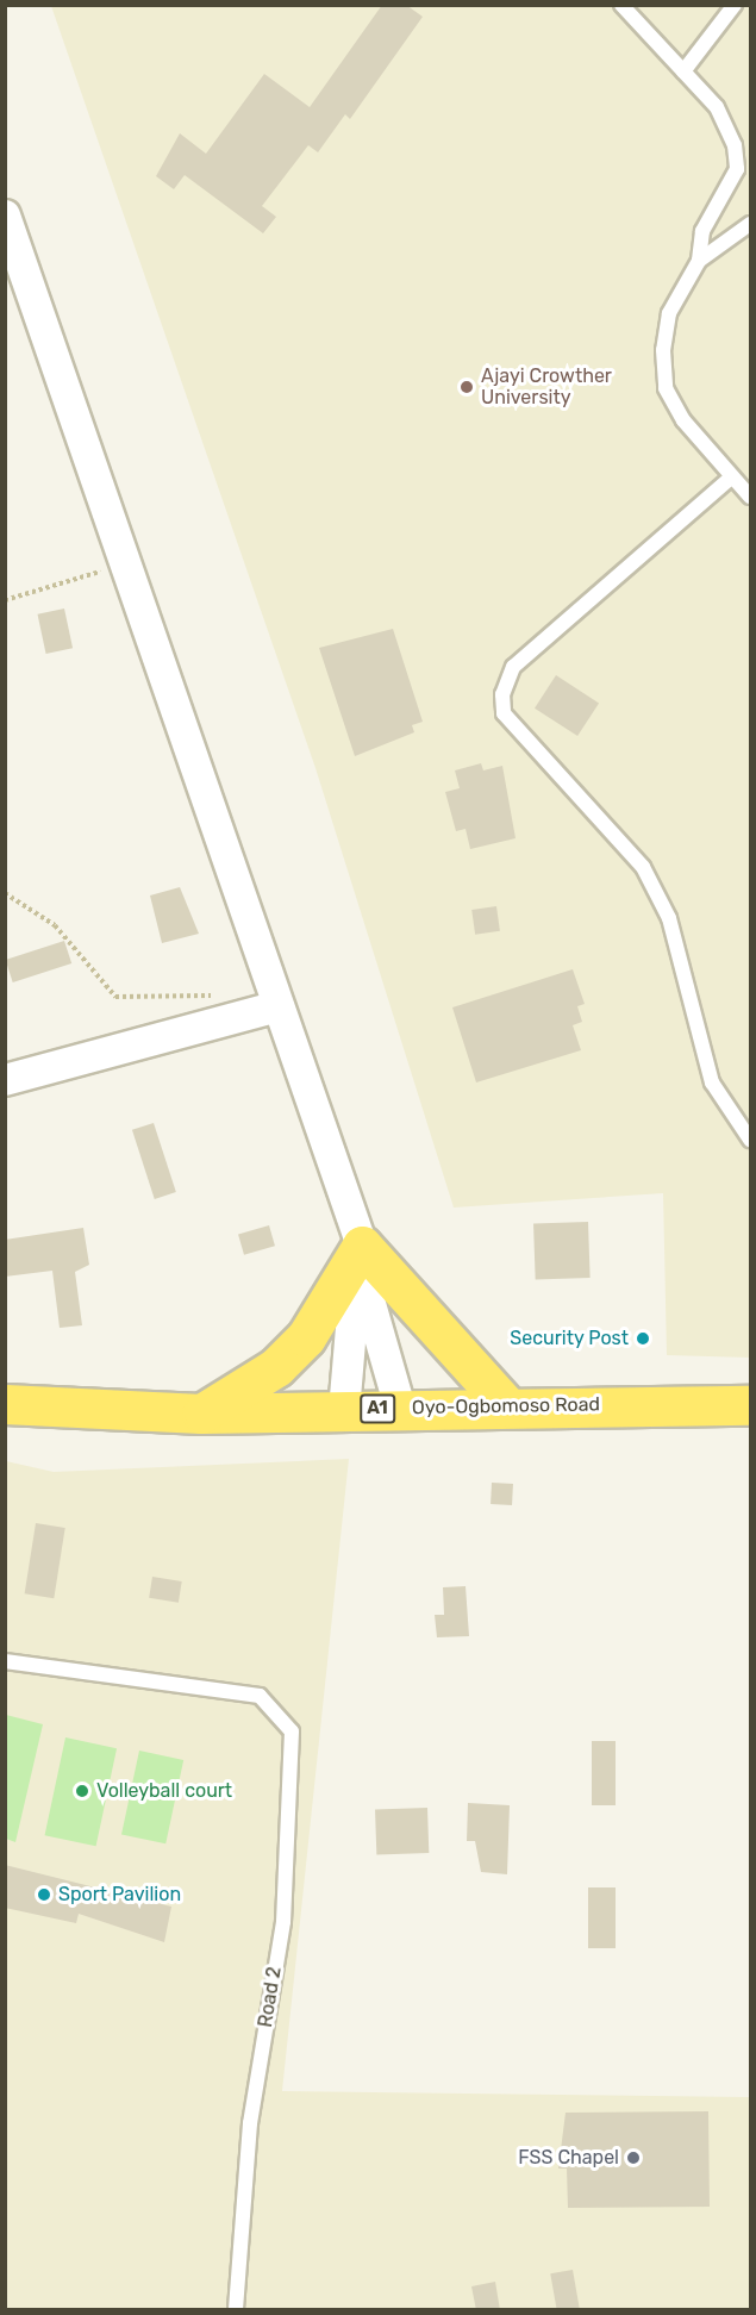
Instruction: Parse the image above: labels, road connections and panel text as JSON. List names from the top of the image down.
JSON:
{
  "streets": {
    "highway": ["Oyo-Ogbomoso Road", "A1"],
    "lane": ["Road 2"]
  },
  "places": [
    "Ajayi Crowther University",
    "Security Post",
    "Volleyball court",
    "Sport Pavilion",
    "FSS Chapel"
  ]
}
